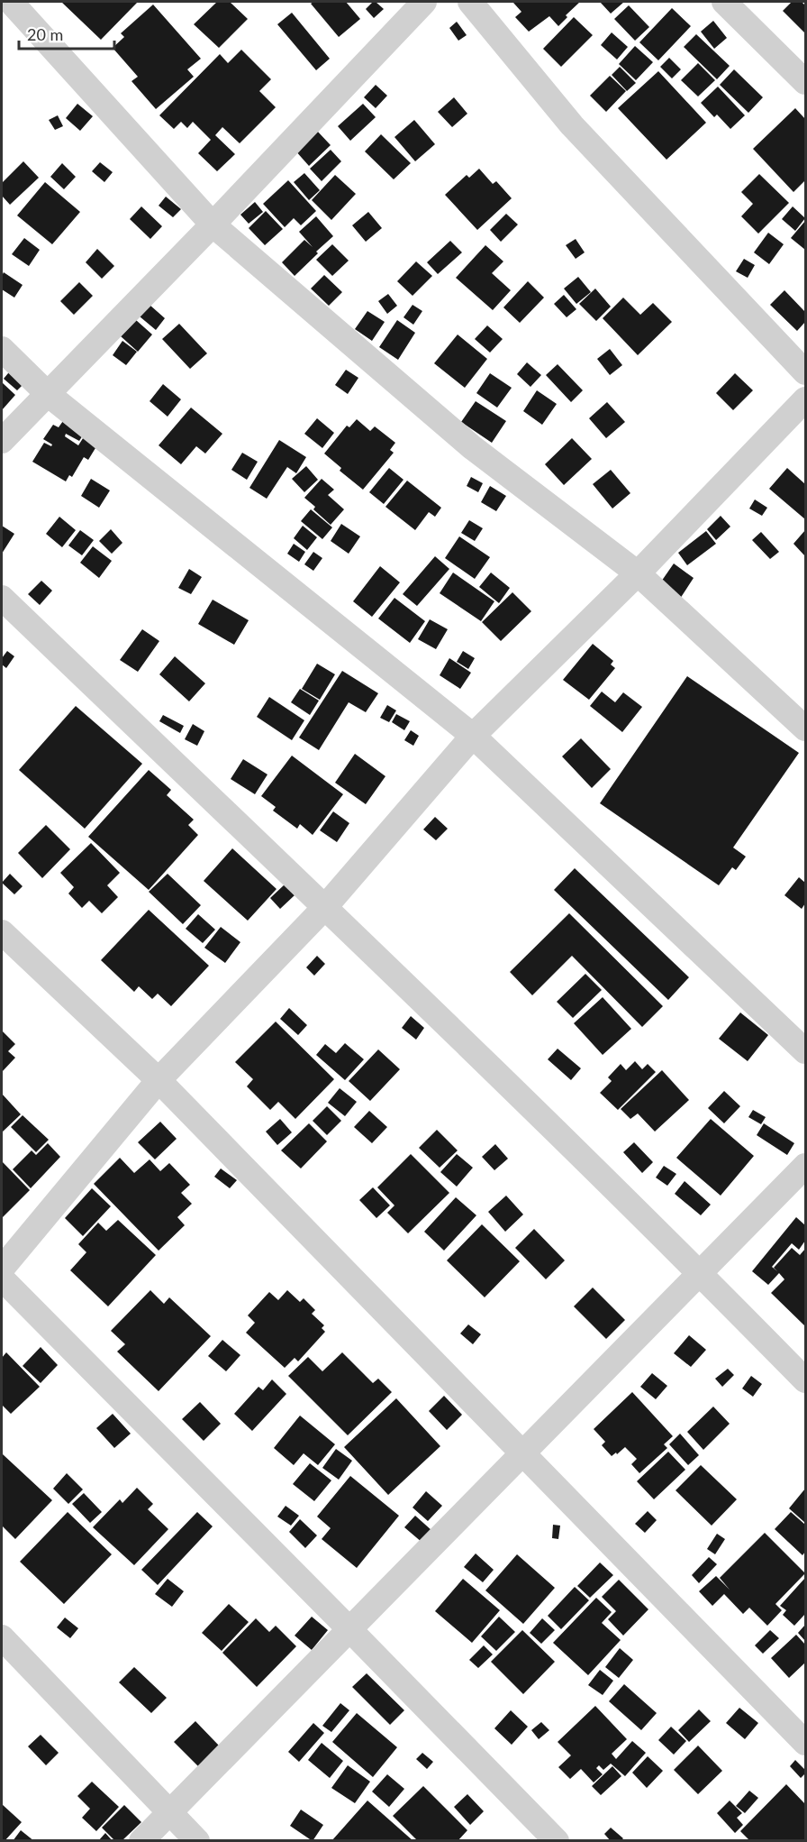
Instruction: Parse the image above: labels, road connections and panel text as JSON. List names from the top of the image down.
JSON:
{
  "scale_bar": "20 m"
}
